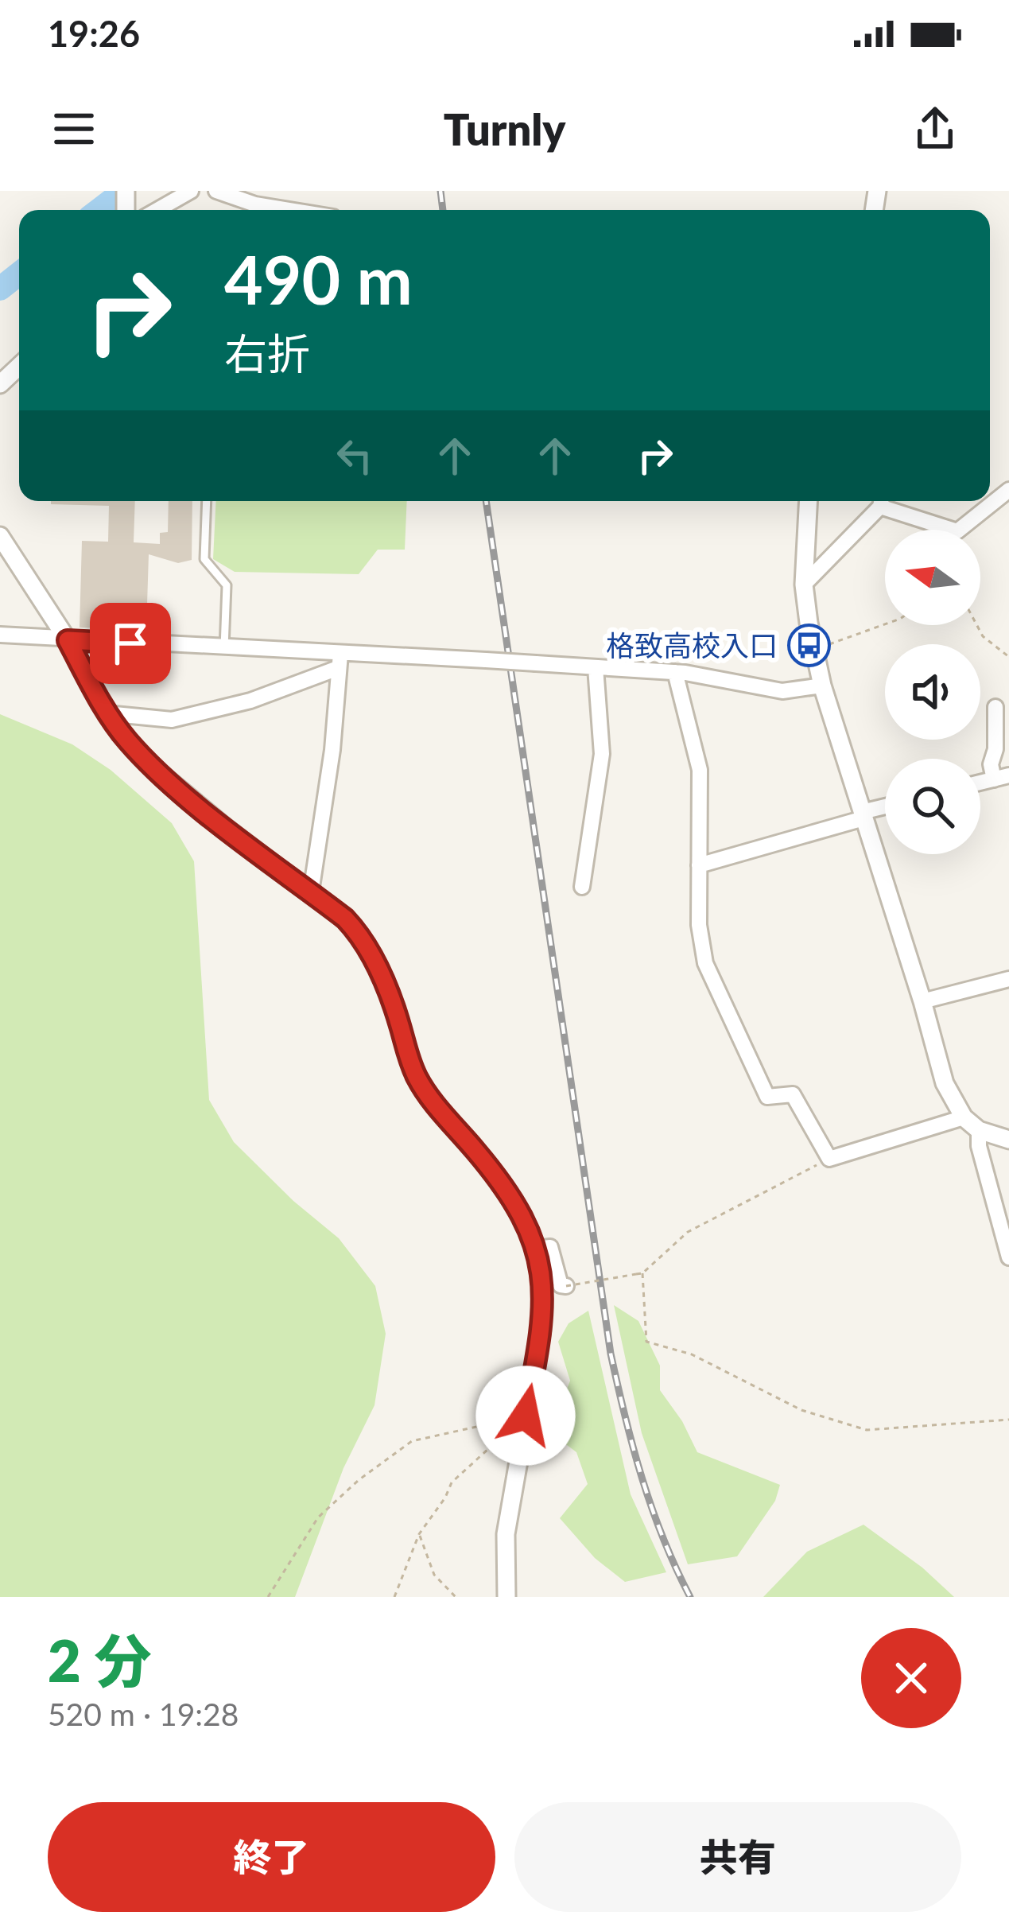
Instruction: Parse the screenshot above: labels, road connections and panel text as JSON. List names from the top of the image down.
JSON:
{
  "places": {
    "bus stop": ["格致高校入口"]
  },
  "north": "left",
  "page": {
    "status": "19:26",
    "header": "Turnly",
    "turn": ["490 m", "右折"],
    "heading": ["2 分", "520 m · 19:28"],
    "buttons": ["終了", "共有"]
  }
}
